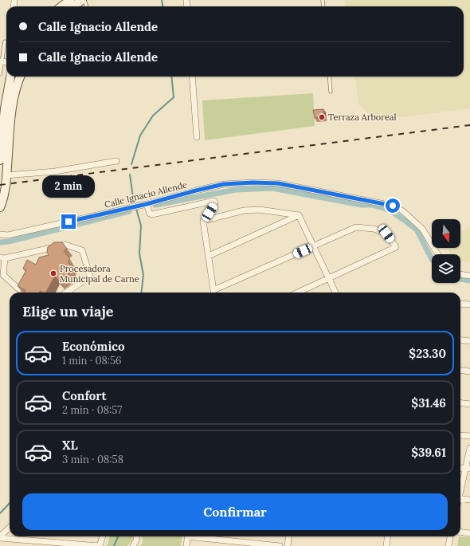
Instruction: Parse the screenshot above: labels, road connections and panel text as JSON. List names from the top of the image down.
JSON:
{
  "streets": {
    "street": ["Calle Ignacio Allende"]
  },
  "places": ["Terraza Arboreal", "Procesadora Municipal de Carne"],
  "north": "bottom",
  "page": {
    "banner": ["Calle Ignacio Allende", "Calle Ignacio Allende"],
    "bubble": "2 min",
    "heading": "Elige un viaje",
    "list": [
      {
        "name": "Económico",
        "note": "1 min · 08:56",
        "value": "$23.30"
      },
      {
        "name": "Confort",
        "note": "2 min · 08:57",
        "value": "$31.46"
      },
      {
        "name": "XL",
        "note": "3 min · 08:58",
        "value": "$39.61"
      }
    ],
    "buttons": "Confirmar"
  }
}
